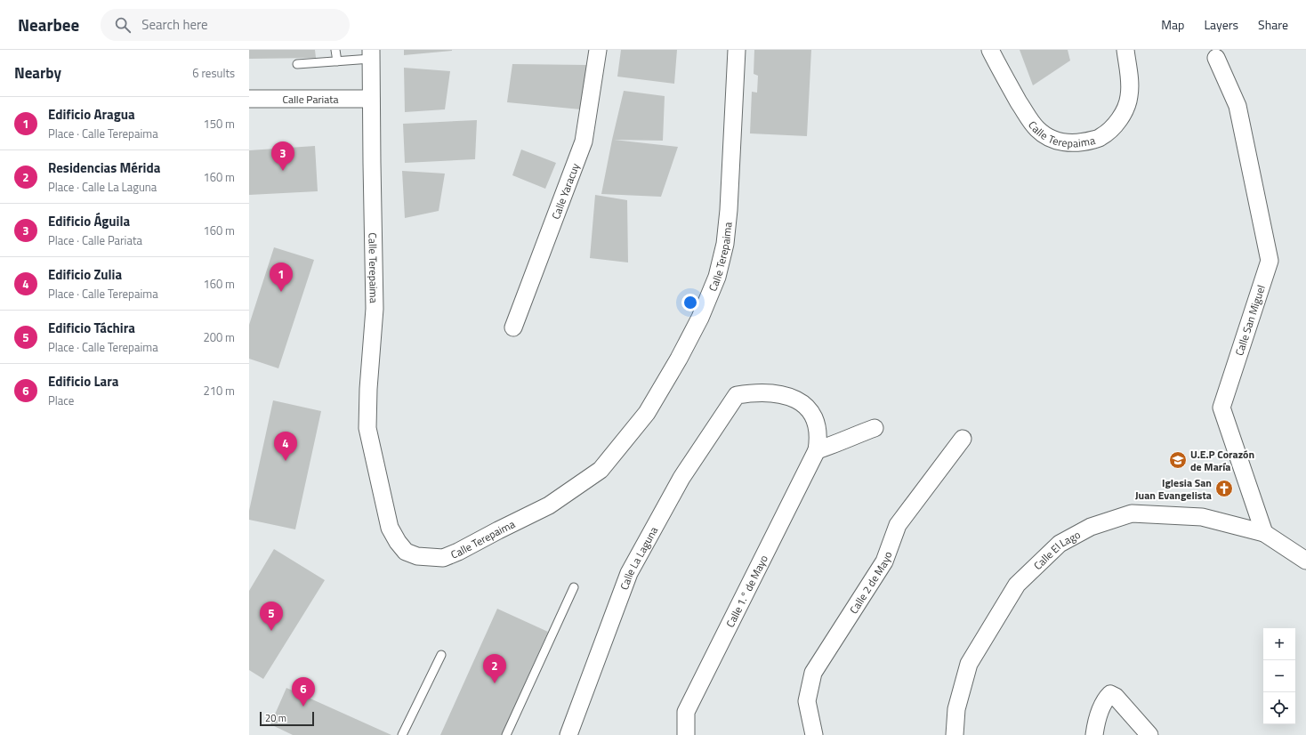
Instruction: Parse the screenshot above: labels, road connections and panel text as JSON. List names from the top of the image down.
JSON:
{
  "streets": {
    "street": [
      "Calle Pariata",
      "Calle Terepaima",
      "Calle Yaracuy",
      "Calle San Miguel",
      "Calle El Lago",
      "Calle La Laguna",
      "Calle 2 de Mayo",
      "Calle 1.° de Mayo"
    ]
  },
  "crossings": [
    ["Calle Pariata", "Calle Terepaima"],
    ["Calle San Miguel", "Calle El Lago"],
    ["Calle La Laguna", "Calle 1.° de Mayo"]
  ],
  "places": {
    "school or university": ["U.E.P Corazón de María"],
    "church": ["Iglesia San Juan Evangelista"]
  },
  "scale_bar": "20 m",
  "page": {
    "header": "Nearbee",
    "search": "Search here",
    "nav": ["Map", "Layers", "Share"],
    "heading": ["Nearby", "6 results"],
    "list": [
      {
        "mark": "1",
        "name": "Edificio Aragua",
        "note": "Place · Calle Terepaima",
        "value": "150 m"
      },
      {
        "mark": "2",
        "name": "Residencias Mérida",
        "note": "Place · Calle La Laguna",
        "value": "160 m"
      },
      {
        "mark": "3",
        "name": "Edificio Águila",
        "note": "Place · Calle Pariata",
        "value": "160 m"
      },
      {
        "mark": "4",
        "name": "Edificio Zulia",
        "note": "Place · Calle Terepaima",
        "value": "160 m"
      },
      {
        "mark": "5",
        "name": "Edificio Táchira",
        "note": "Place · Calle Terepaima",
        "value": "200 m"
      },
      {
        "mark": "6",
        "name": "Edificio Lara",
        "note": "Place",
        "value": "210 m"
      }
    ],
    "pins": [
      "3",
      "1",
      "4",
      "5",
      "2",
      "6"
    ],
    "map_buttons": ["+", "−"],
    "scale": "20 m"
  }
}
